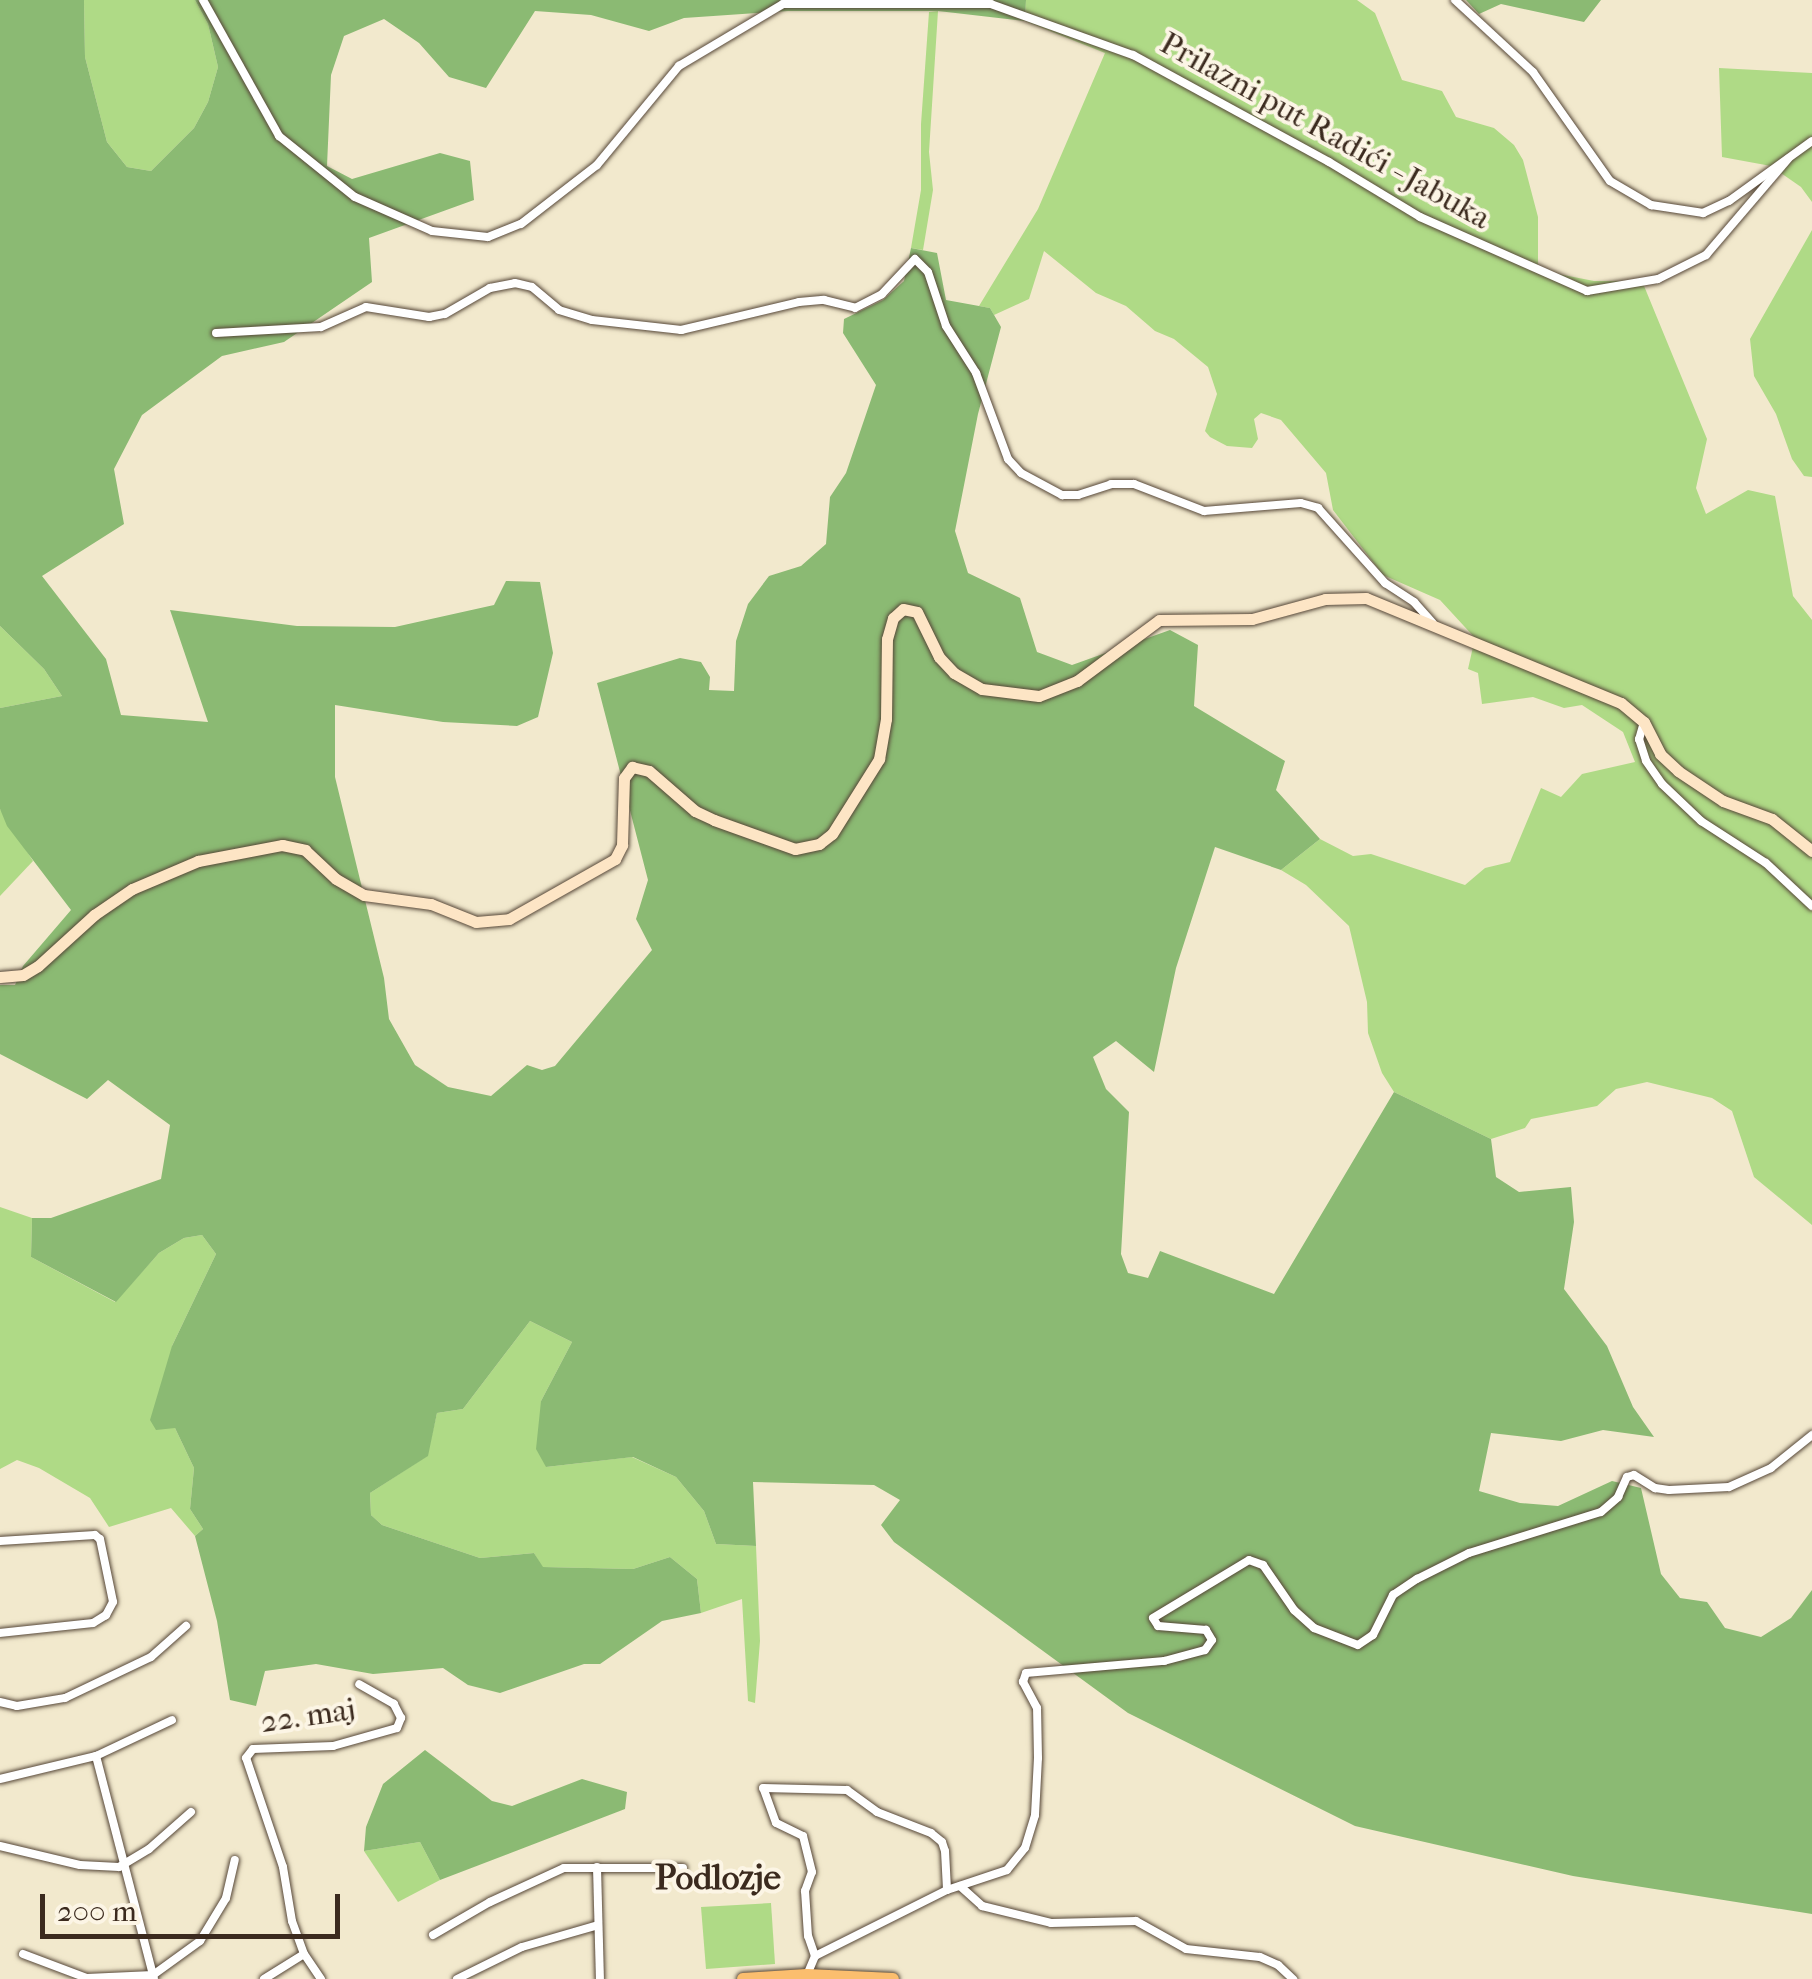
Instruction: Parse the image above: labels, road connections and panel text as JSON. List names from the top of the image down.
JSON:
{
  "streets": {
    "street": ["Prilazni put Radići - Jabuka", "22. maj"]
  },
  "districts": ["Podlozje"],
  "scale_bar": "200 m"
}
